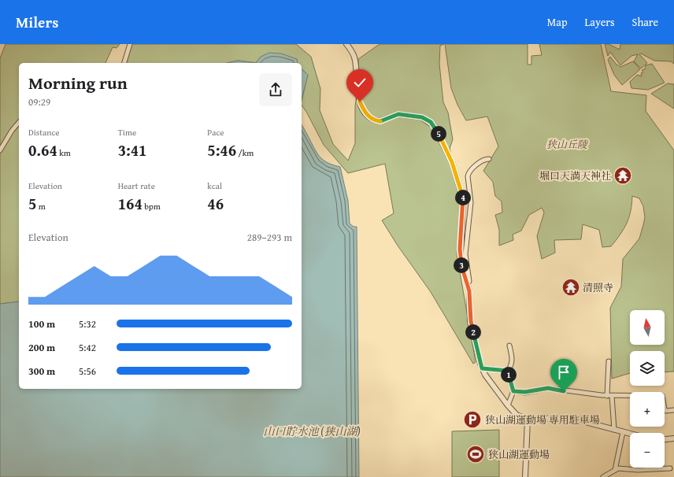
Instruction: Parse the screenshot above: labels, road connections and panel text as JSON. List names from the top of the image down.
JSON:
{
  "water": ["山口貯水池 (狭山湖)"],
  "parks": ["狭山丘陵"],
  "places": {
    "temple": ["堀口天満天神社", "清照寺"],
    "parking": ["狭山湖運動場 専用駐車場"],
    "sports": ["狭山湖運動場"]
  },
  "north": "top",
  "page": {
    "header": "Milers",
    "nav": ["Map", "Layers", "Share"],
    "heading": ["Morning run", "09:29"],
    "stats": [
      ["Distance", "0.64 km"],
      ["Time", "3:41"],
      ["Pace", "5:46 /km"],
      ["Elevation", "5 m"],
      ["Heart rate", "164 bpm"],
      ["kcal", "46"]
    ],
    "pins": [
      "5",
      "4",
      "3",
      "2",
      "1"
    ],
    "chart": ["Elevation", "289–293 m"],
    "map_buttons": ["+", "−"],
    "list": [
      {
        "name": "100 m",
        "note": "5:32"
      },
      {
        "name": "200 m",
        "note": "5:42"
      },
      {
        "name": "300 m",
        "note": "5:56"
      }
    ]
  }
}
